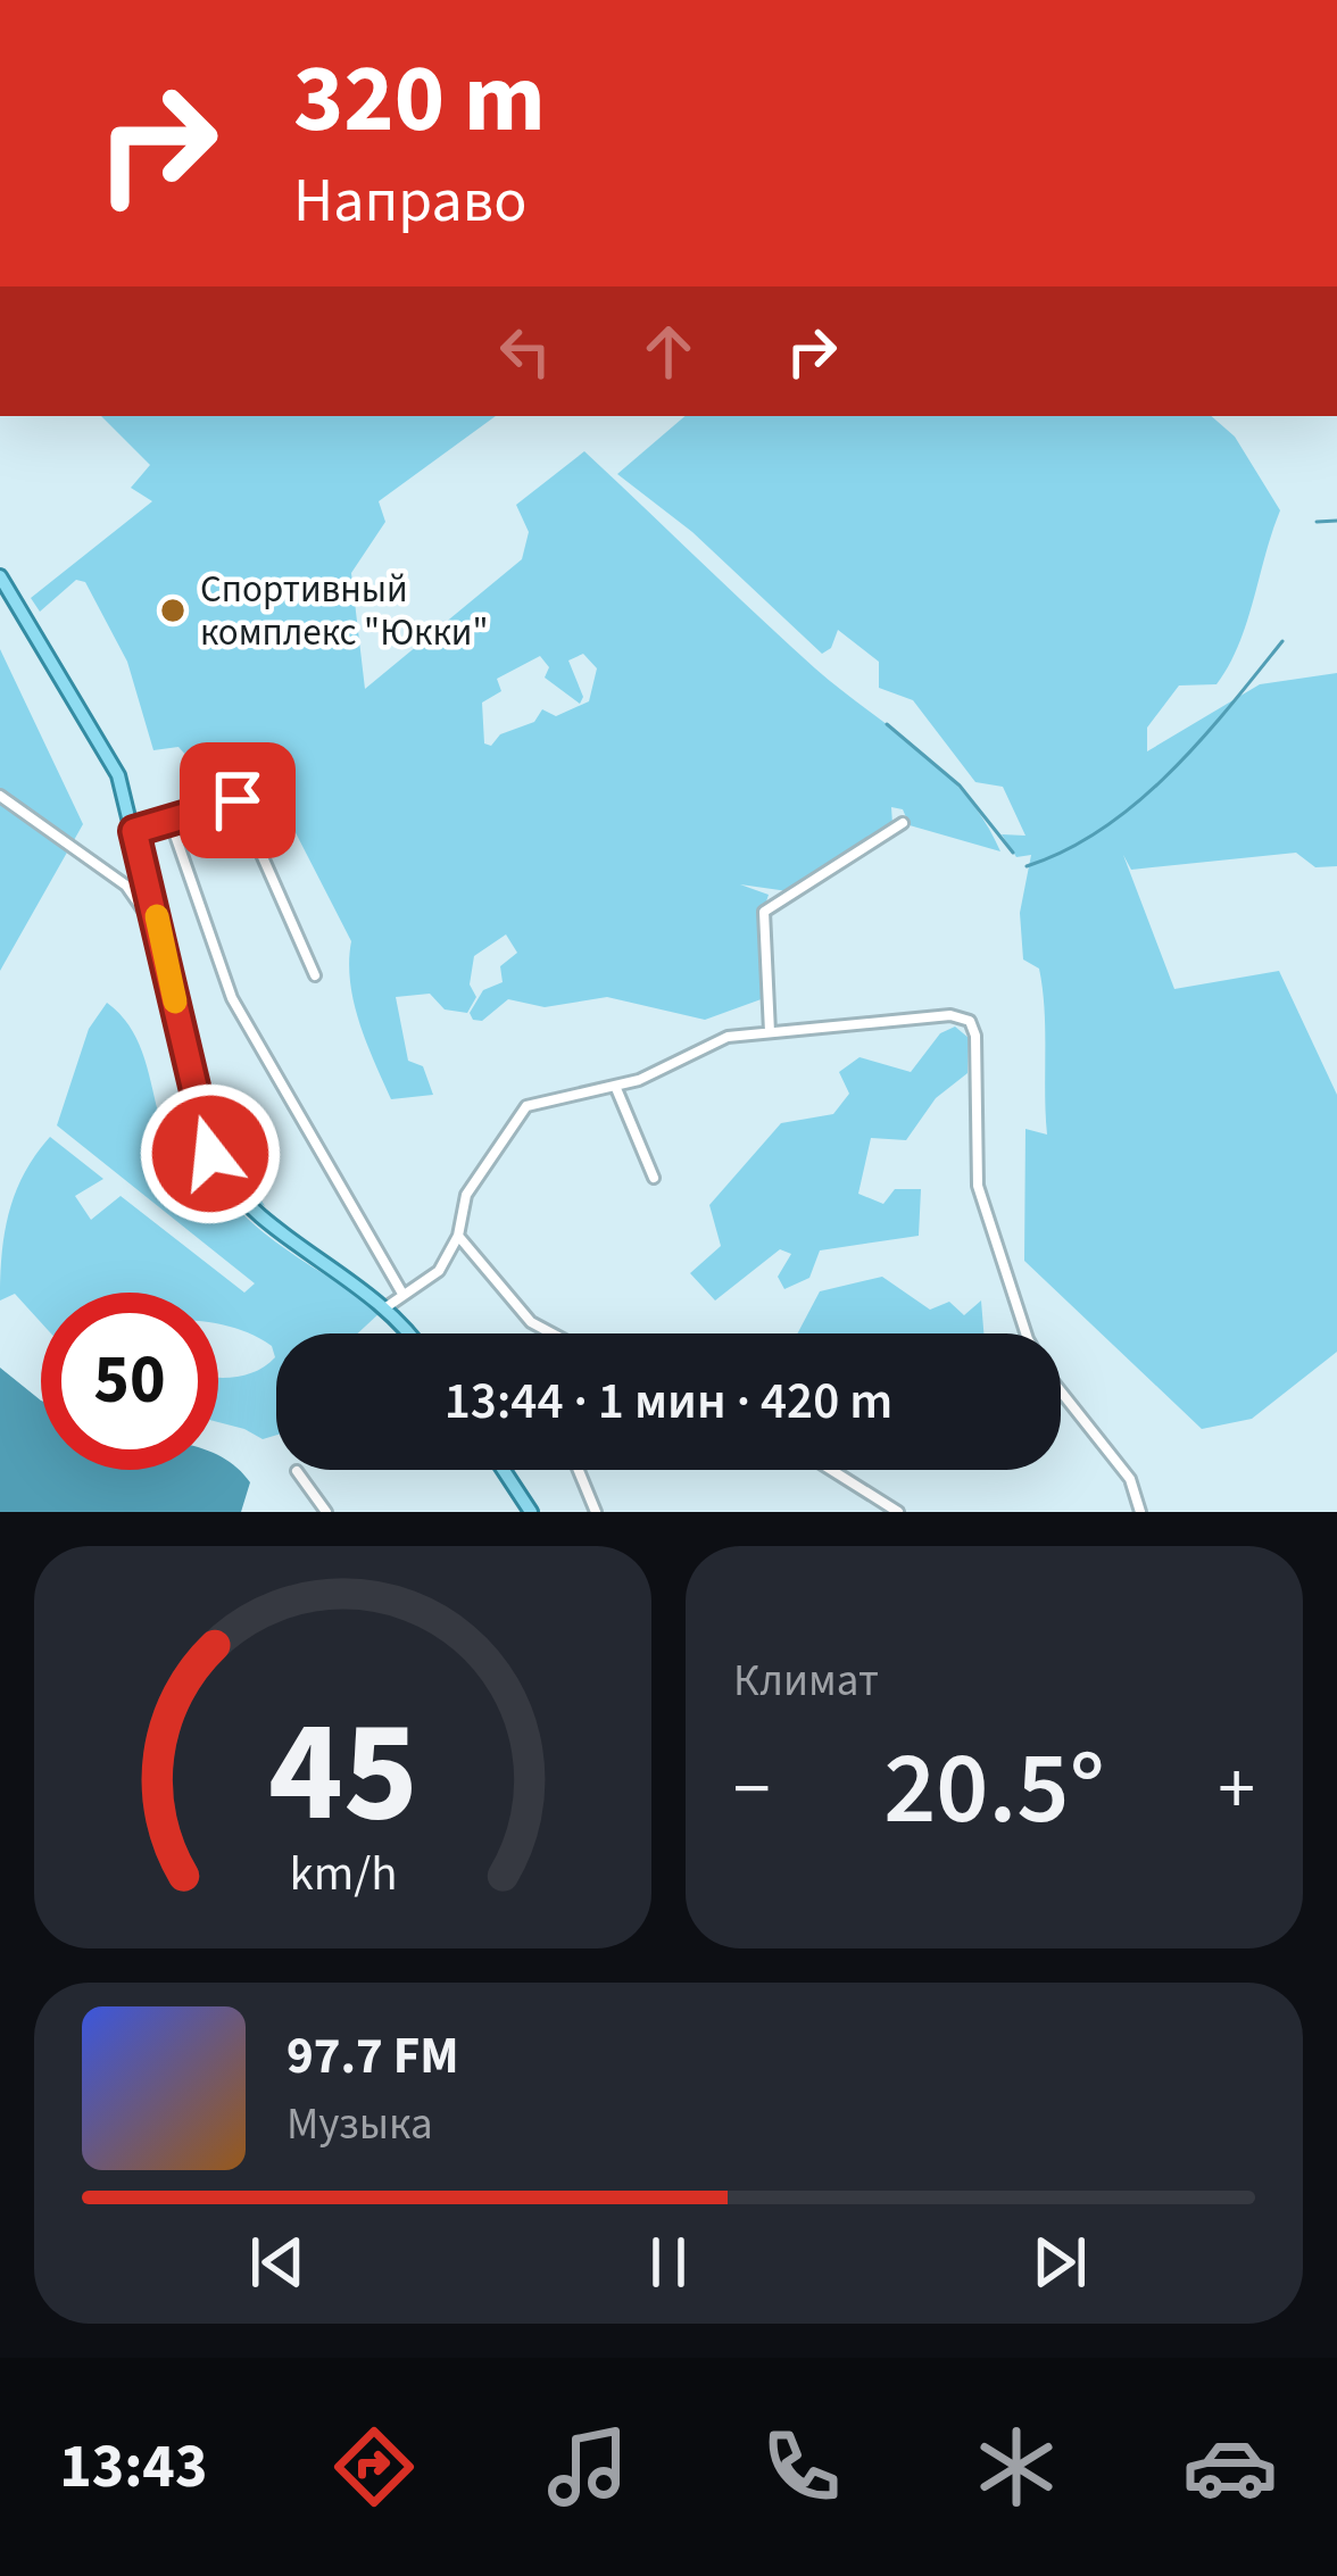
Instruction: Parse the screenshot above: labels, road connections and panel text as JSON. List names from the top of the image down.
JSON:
{
  "places": ["Спортивный комплекс \"Юкки\""],
  "page": {
    "turn": ["320 m", "Направо"],
    "limit": "50",
    "trip": "13:44 · 1 мин · 420 m",
    "tile": "Климат",
    "heat": ["−", "20.5°", "+"],
    "song": ["97.7 FM", "Музыка"],
    "tabs": "13:43",
    "gauge": ["45", "km/h"]
  }
}
